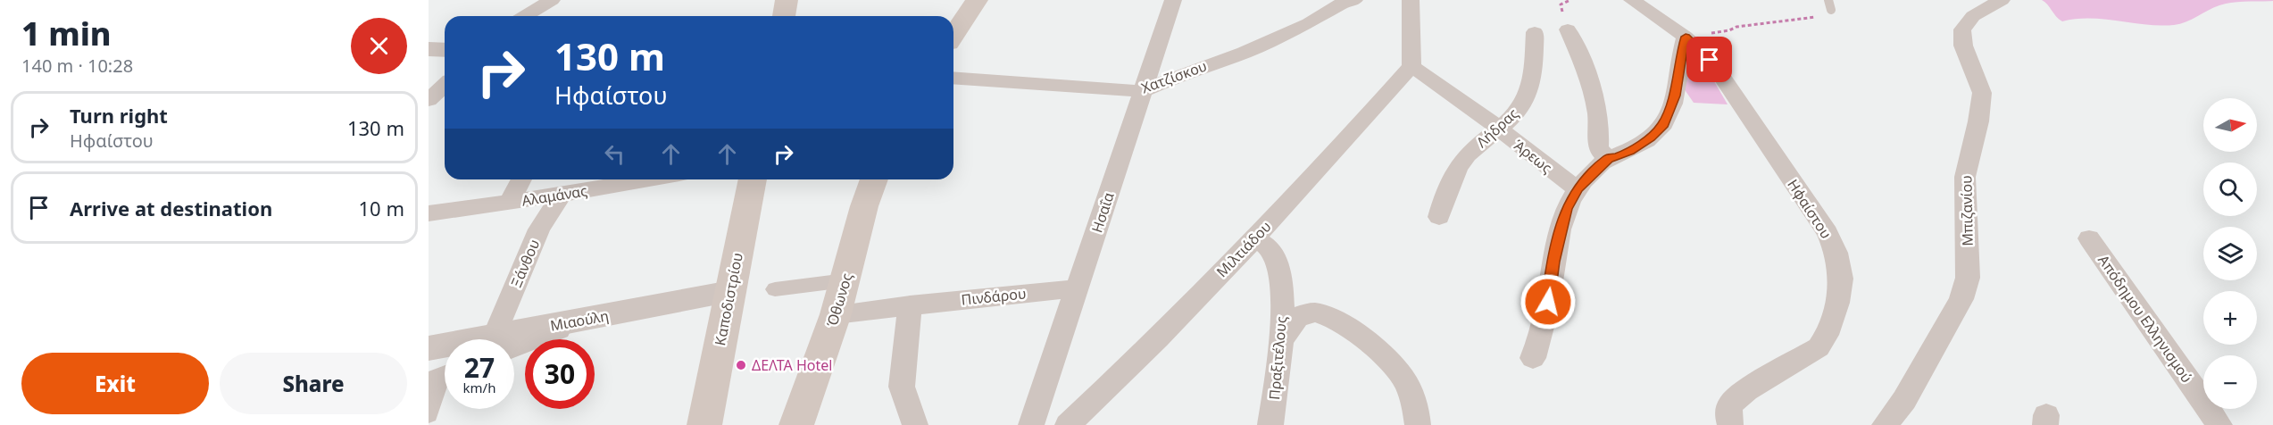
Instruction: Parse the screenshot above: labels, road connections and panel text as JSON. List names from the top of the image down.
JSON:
{
  "streets": {
    "main road": ["Καποδιστρίου", "Όθωνος"],
    "street": [
      "Χατζίσκου",
      "Λήδρας",
      "Άρεως",
      "Αλαμάνας",
      "Ηφαίστου",
      "Μπιζανίου",
      "Ησαΐα",
      "Μιλτιάδου",
      "Ξάνθου",
      "Πινδάρου",
      "Απόδημου Ελληνισμού",
      "Μιαούλη",
      "Πραξιτέλους"
    ]
  },
  "crossings": [
    ["Χατζίσκου", "Ησαΐα"],
    ["Λήδρας", "Άρεως"],
    ["Άρεως", "Μιλτιάδου"],
    ["Αλαμάνας", "Ξάνθου"],
    ["Ησαΐα", "Πινδάρου"],
    ["Μιλτιάδου", "Πραξιτέλους"],
    ["Πινδάρου", "Όθωνος"],
    ["Καποδιστρίου", "Μιαούλη"]
  ],
  "places": ["ΔΕΛΤΑ Hotel"],
  "north": "right",
  "page": {
    "heading": ["1 min", "140 m · 10:28"],
    "turn": ["130 m", "Ηφαίστου"],
    "list": [
      {
        "name": "Turn right",
        "note": "Ηφαίστου",
        "value": "130 m"
      },
      {
        "name": "Arrive at destination",
        "value": "10 m"
      }
    ],
    "map_buttons": ["+", "−"],
    "speed": "27 km/h",
    "limit": "30",
    "buttons": ["Exit", "Share"]
  }
}
